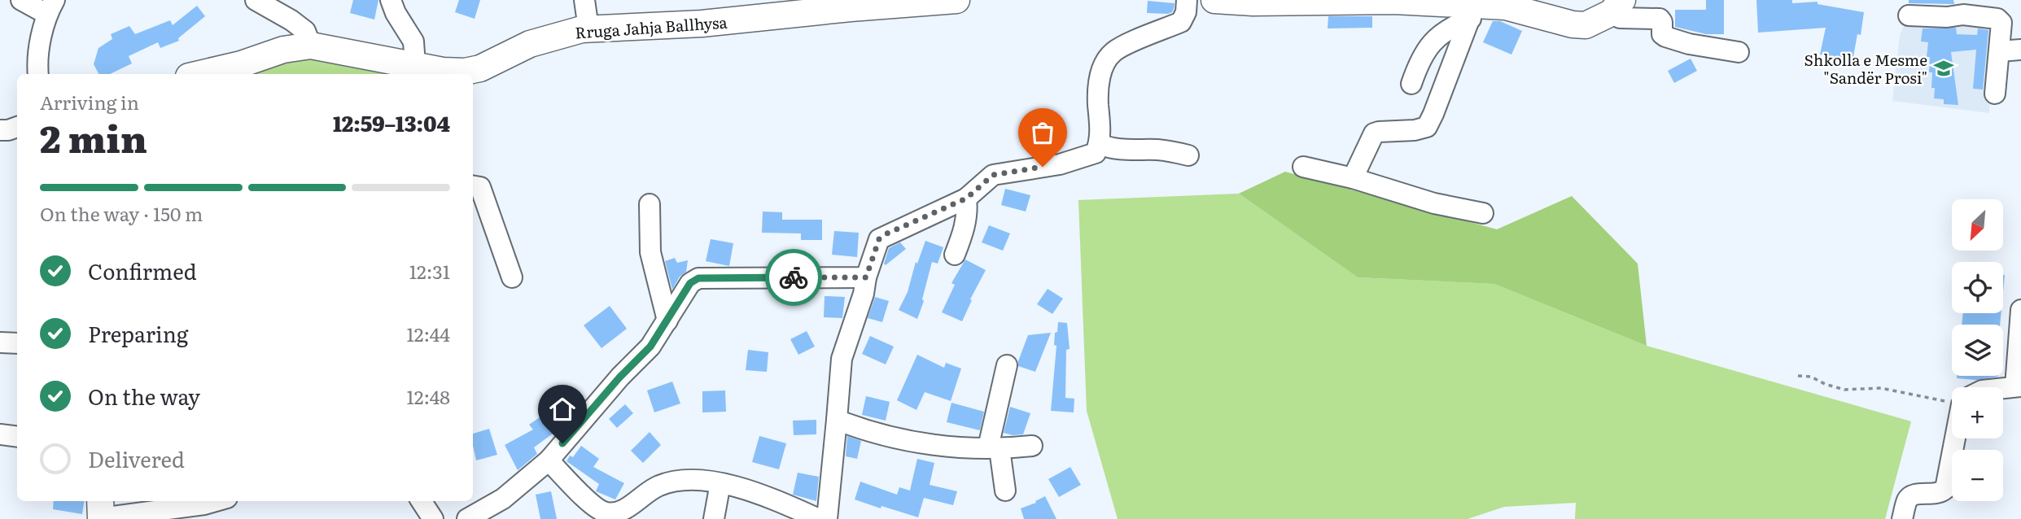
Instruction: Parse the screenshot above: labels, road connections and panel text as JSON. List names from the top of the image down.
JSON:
{
  "streets": {
    "main road": ["Rruga Jahja Ballhysa"]
  },
  "places": {
    "school or university": ["Shkolla e Mesme \"Sandër Prosi\""]
  },
  "north": "bottom left",
  "page": {
    "heading": ["2 min", "Arriving in", "12:59–13:04"],
    "bar": "On the way · 150 m",
    "map_buttons": ["+", "−"],
    "list": [
      ["Confirmed", "12:31"],
      ["Preparing", "12:44"],
      ["On the way", "12:48"],
      "Delivered"
    ]
  }
}
